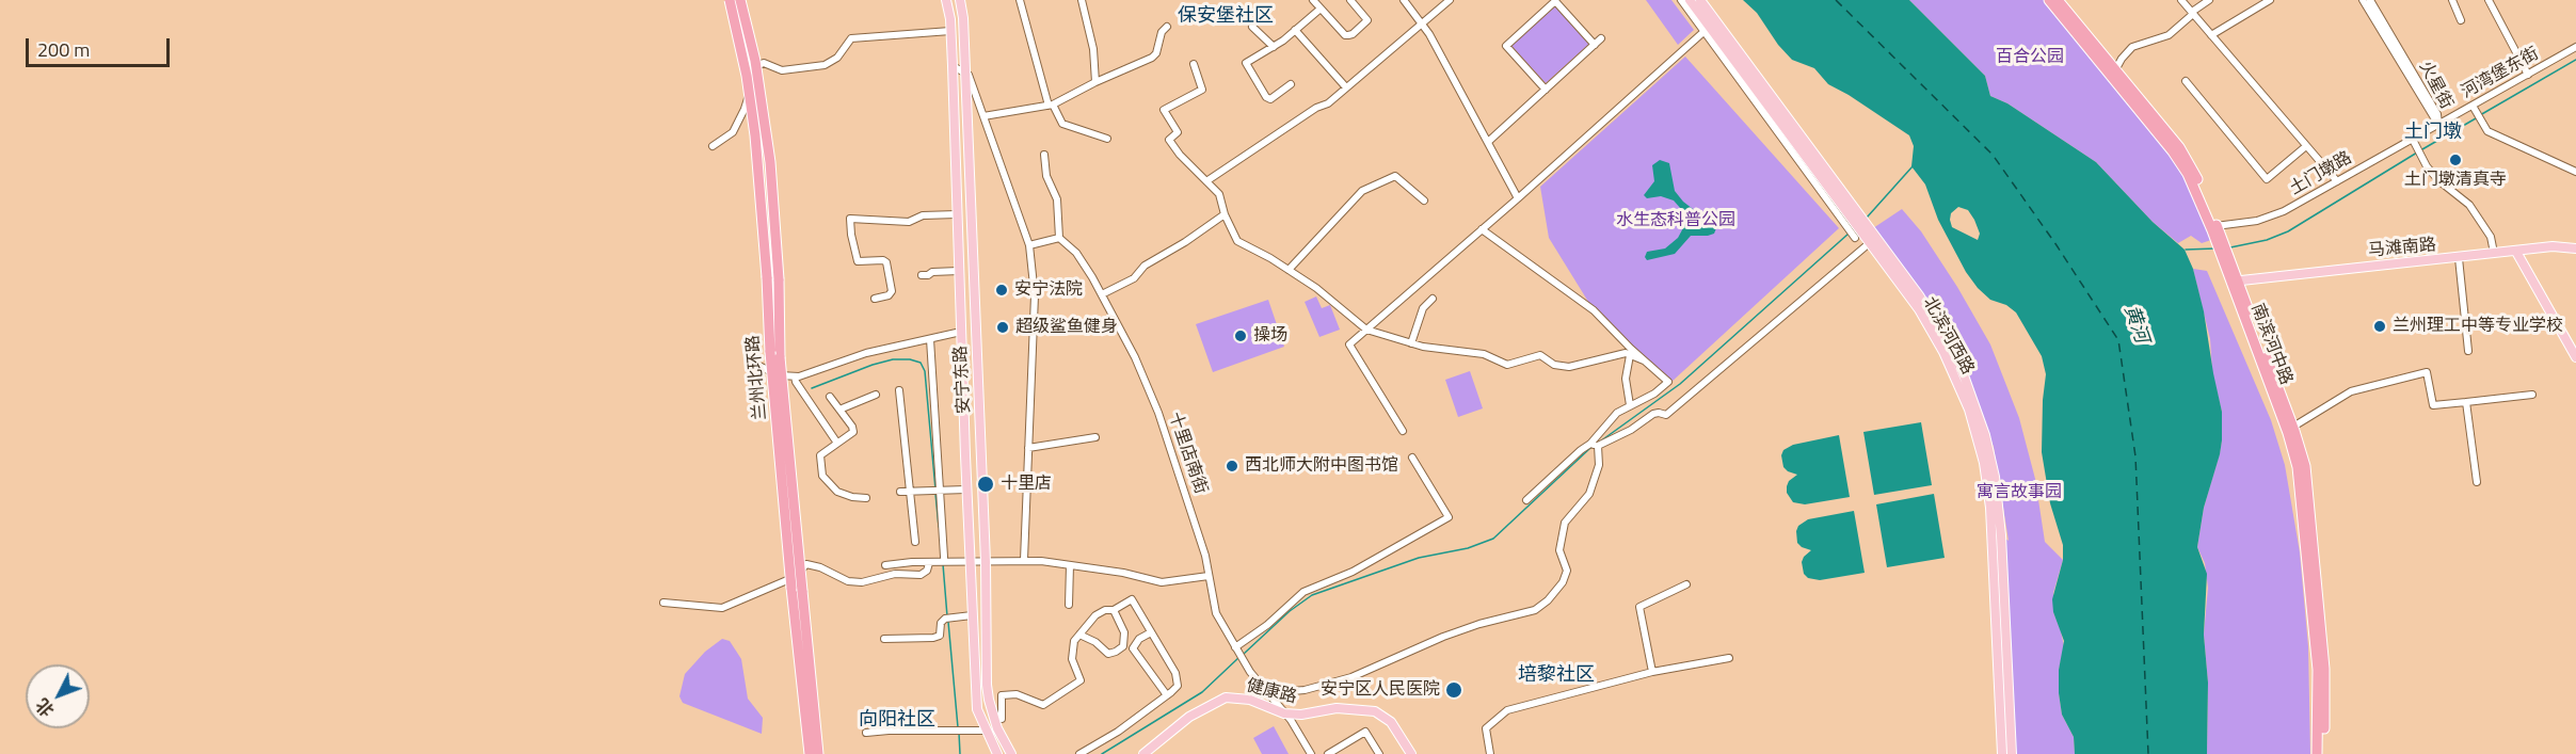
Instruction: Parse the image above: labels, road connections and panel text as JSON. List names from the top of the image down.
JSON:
{
  "streets": {
    "highway": ["南滨河中路", "兰州北环路"],
    "main road": [
      "马滩南路",
      "北滨河西路",
      "安宁东路",
      "健康路"
    ],
    "street": [
      "河湾堡东街",
      "火星街",
      "土门墩路",
      "十里店南街"
    ]
  },
  "crossings": [
    ["河湾堡东街", "火星街"],
    ["河湾堡东街", "土门墩路"],
    ["火星街", "土门墩路"],
    ["土门墩路", "南滨河中路"],
    ["马滩南路", "南滨河中路"],
    ["十里店南街", "健康路"]
  ],
  "districts": [
    "保安堡社区",
    "土门墩",
    "培黎社区",
    "向阳社区"
  ],
  "water": ["黄河"],
  "parks": ["百合公园", "水生态科普公园", "寓言故事园"],
  "places": [
    "土门墩清真寺",
    "安宁法院",
    "兰州理工中等专业学校",
    "超级鲨鱼健身",
    "操场",
    "西北师大附中图书馆",
    "十里店",
    "安宁区人民医院"
  ],
  "scale_bar": "200 m",
  "north": "bottom left"
}
